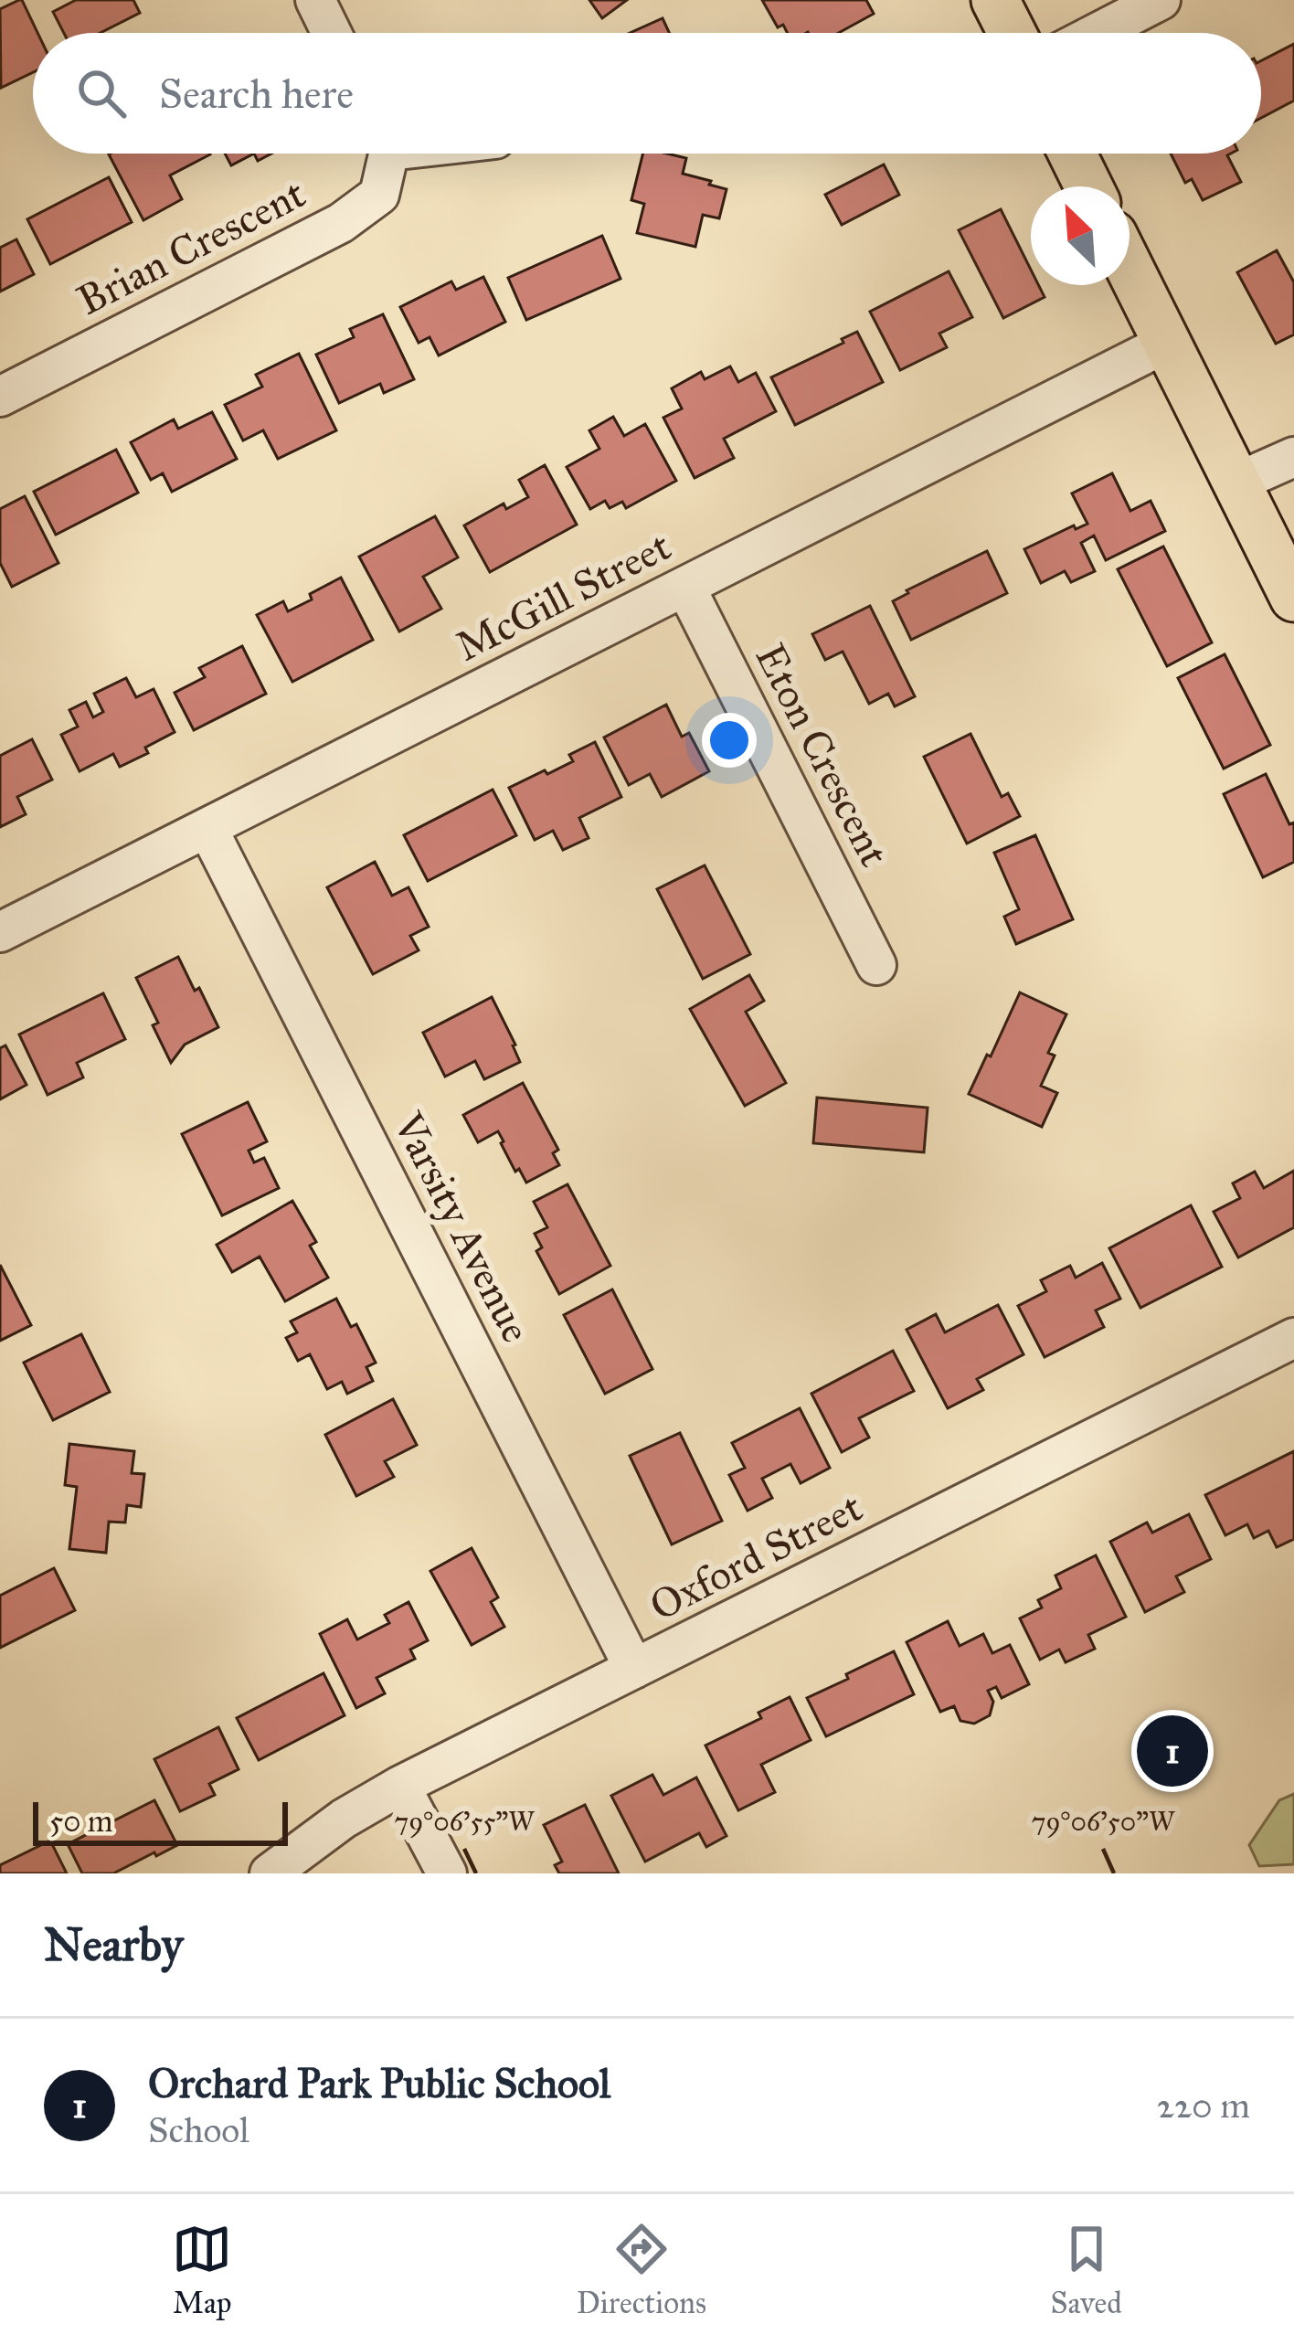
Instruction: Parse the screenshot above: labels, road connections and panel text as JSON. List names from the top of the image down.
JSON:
{
  "streets": {
    "street": [
      "Brian Crescent",
      "McGill Street",
      "Eton Crescent",
      "Varsity Avenue",
      "Oxford Street"
    ]
  },
  "crossings": [
    ["McGill Street", "Eton Crescent"],
    ["McGill Street", "Varsity Avenue"],
    ["Varsity Avenue", "Oxford Street"]
  ],
  "scale_bar": "50 m",
  "north": "top left",
  "page": {
    "search": "Search here",
    "pins": "1",
    "scale": "50 m",
    "heading": "Nearby",
    "list": [
      {
        "mark": "1",
        "name": "Orchard Park Public School",
        "note": "School",
        "value": "220 m"
      }
    ],
    "nav": ["Map", "Directions", "Saved"]
  },
  "coordinates": ["79°06'55\"W", "79°06'50\"W"]
}
